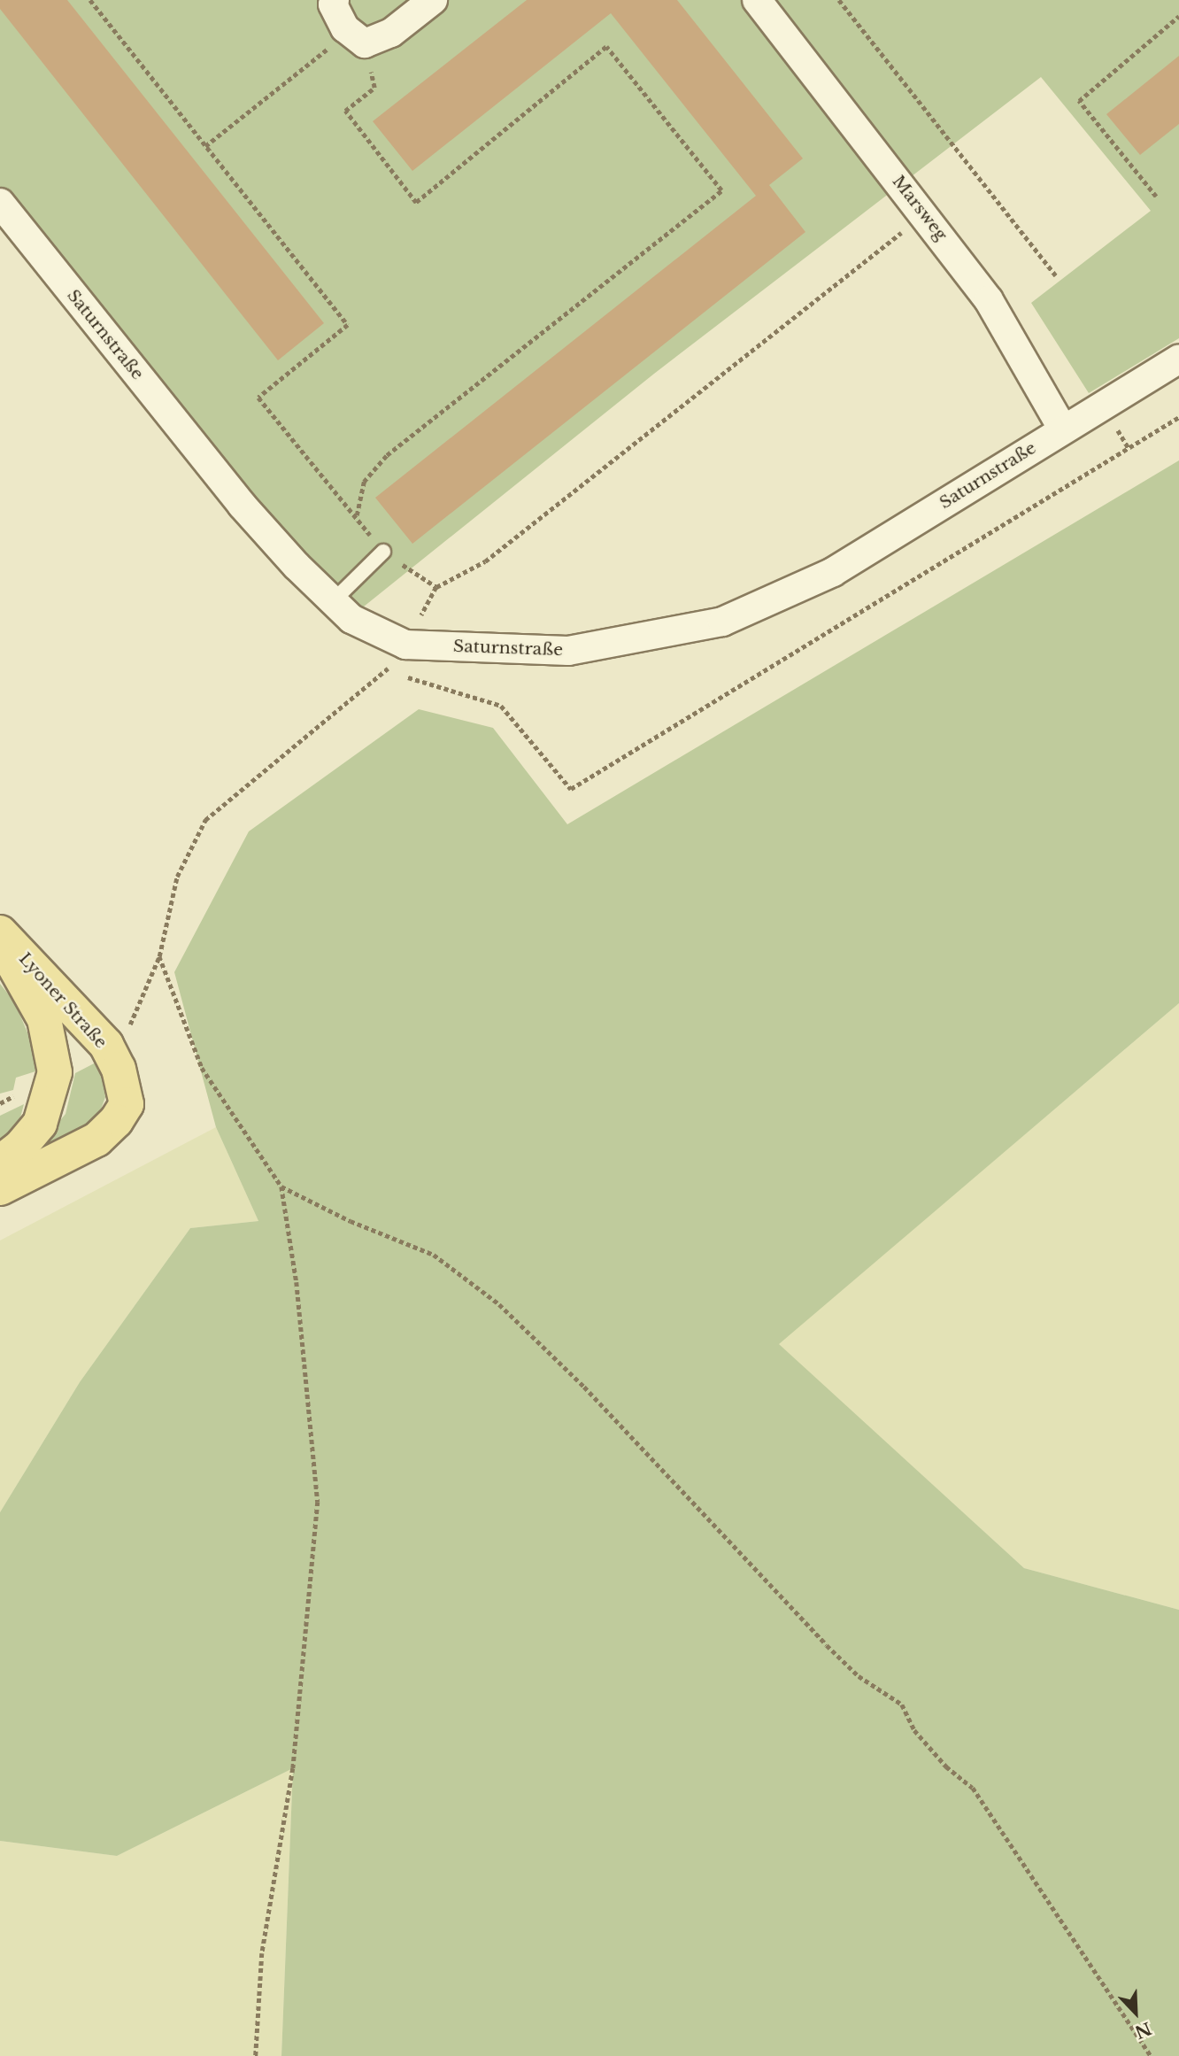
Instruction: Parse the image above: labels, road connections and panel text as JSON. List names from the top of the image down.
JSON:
{
  "streets": {
    "main road": ["Lyoner Straße"],
    "street": ["Marsweg", "Saturnstraße"]
  },
  "crossings": [
    ["Marsweg", "Saturnstraße"]
  ],
  "north": "bottom right"
}
